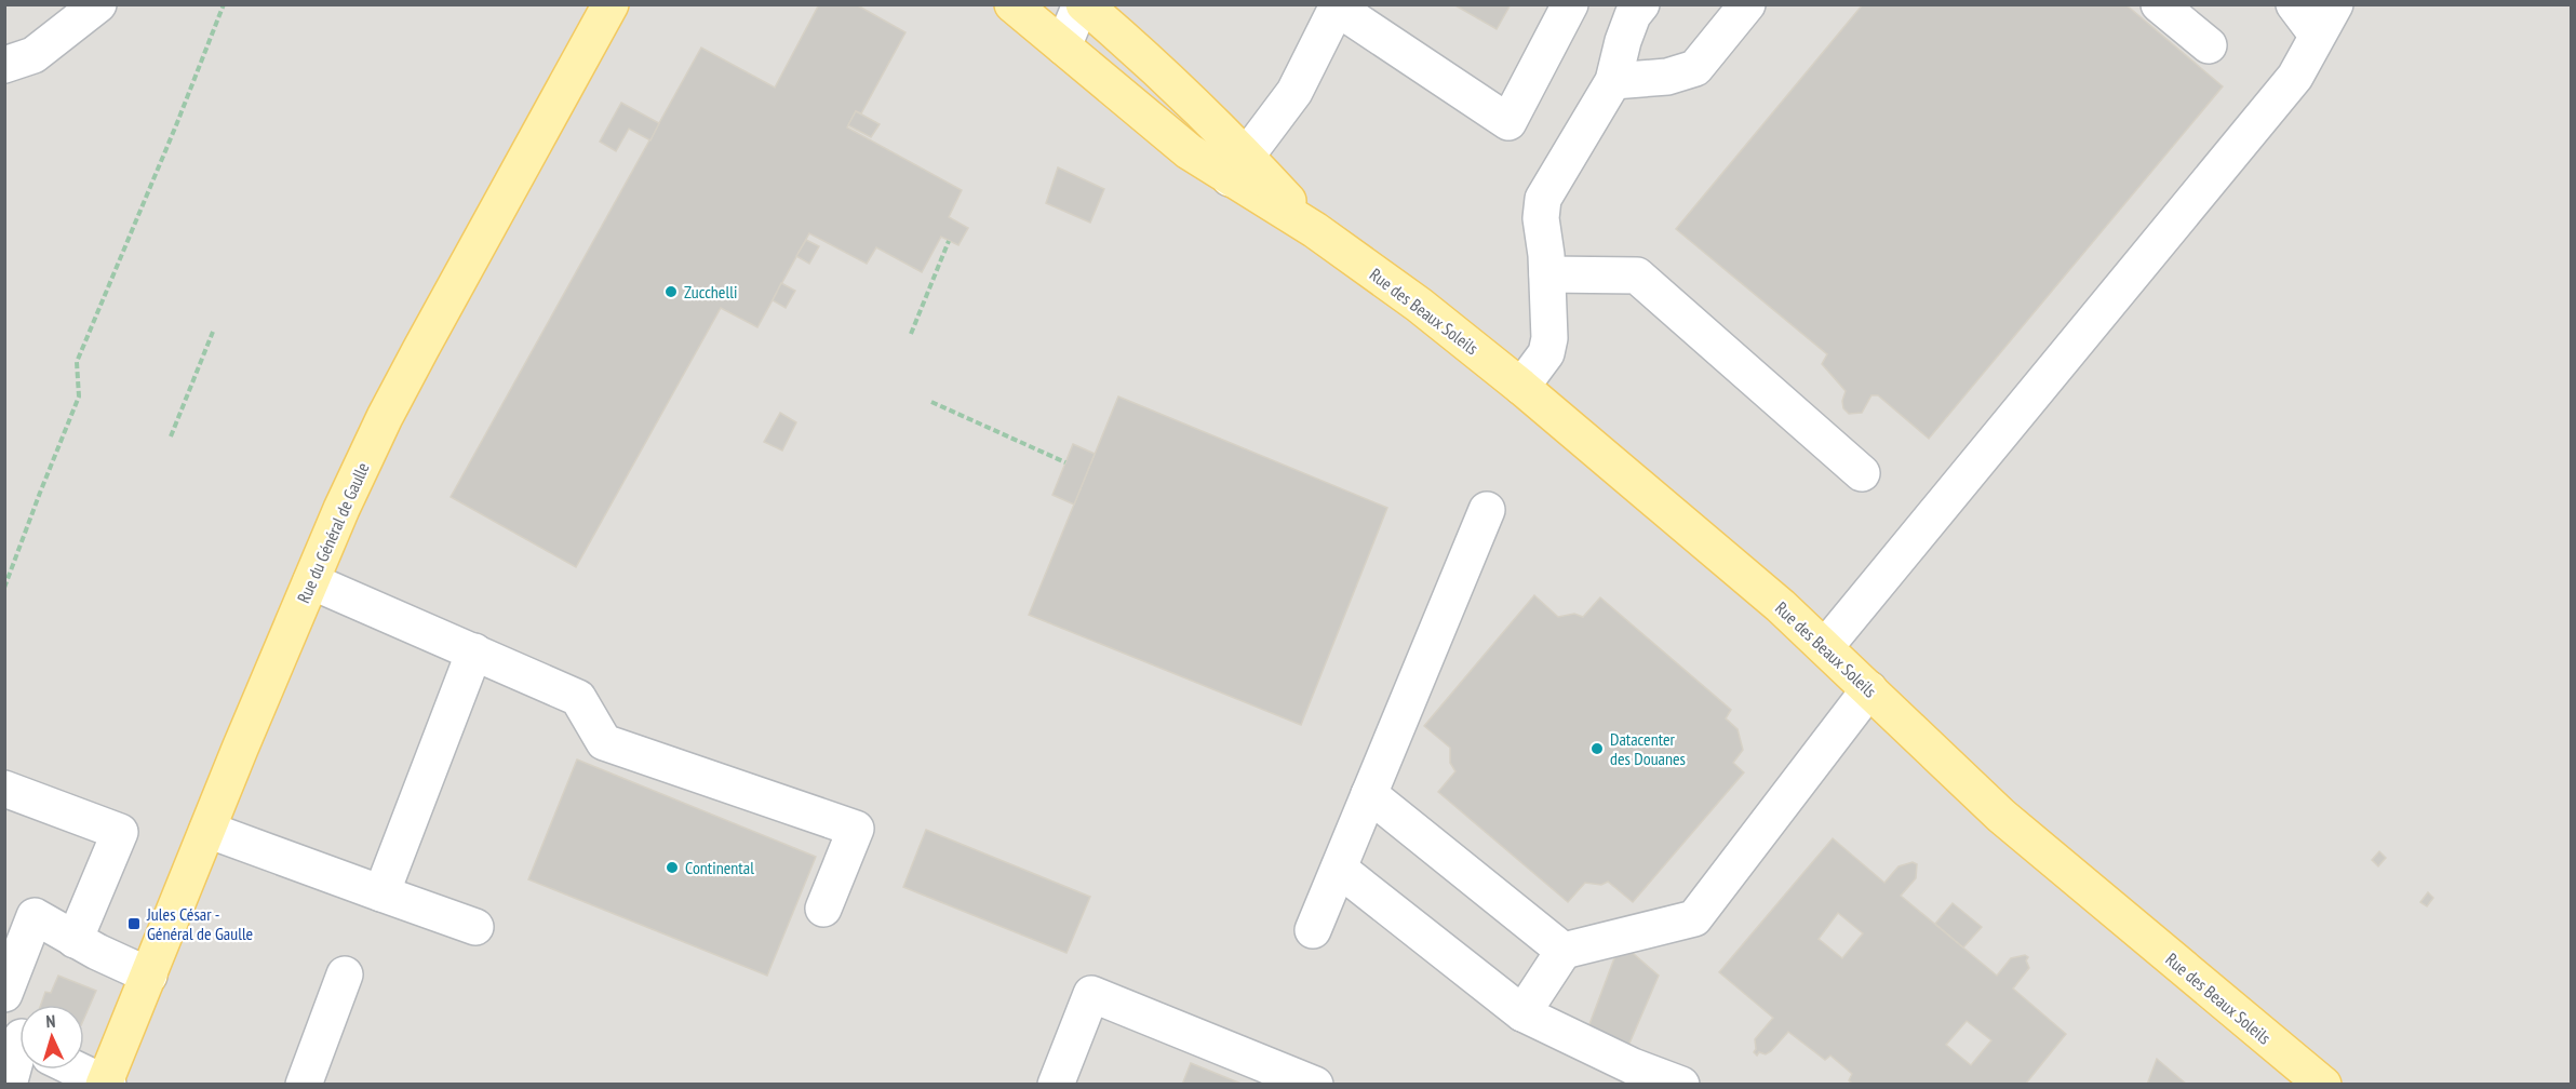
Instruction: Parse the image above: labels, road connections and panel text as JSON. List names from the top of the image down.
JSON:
{
  "streets": {
    "main road": ["Rue des Beaux Soleils", "Rue du Général de Gaulle"]
  },
  "places": {
    "other": ["Zucchelli", "Datacenter des Douanes", "Continental"],
    "transit": ["Jules César - Général de Gaulle"]
  },
  "north": "top"
}
